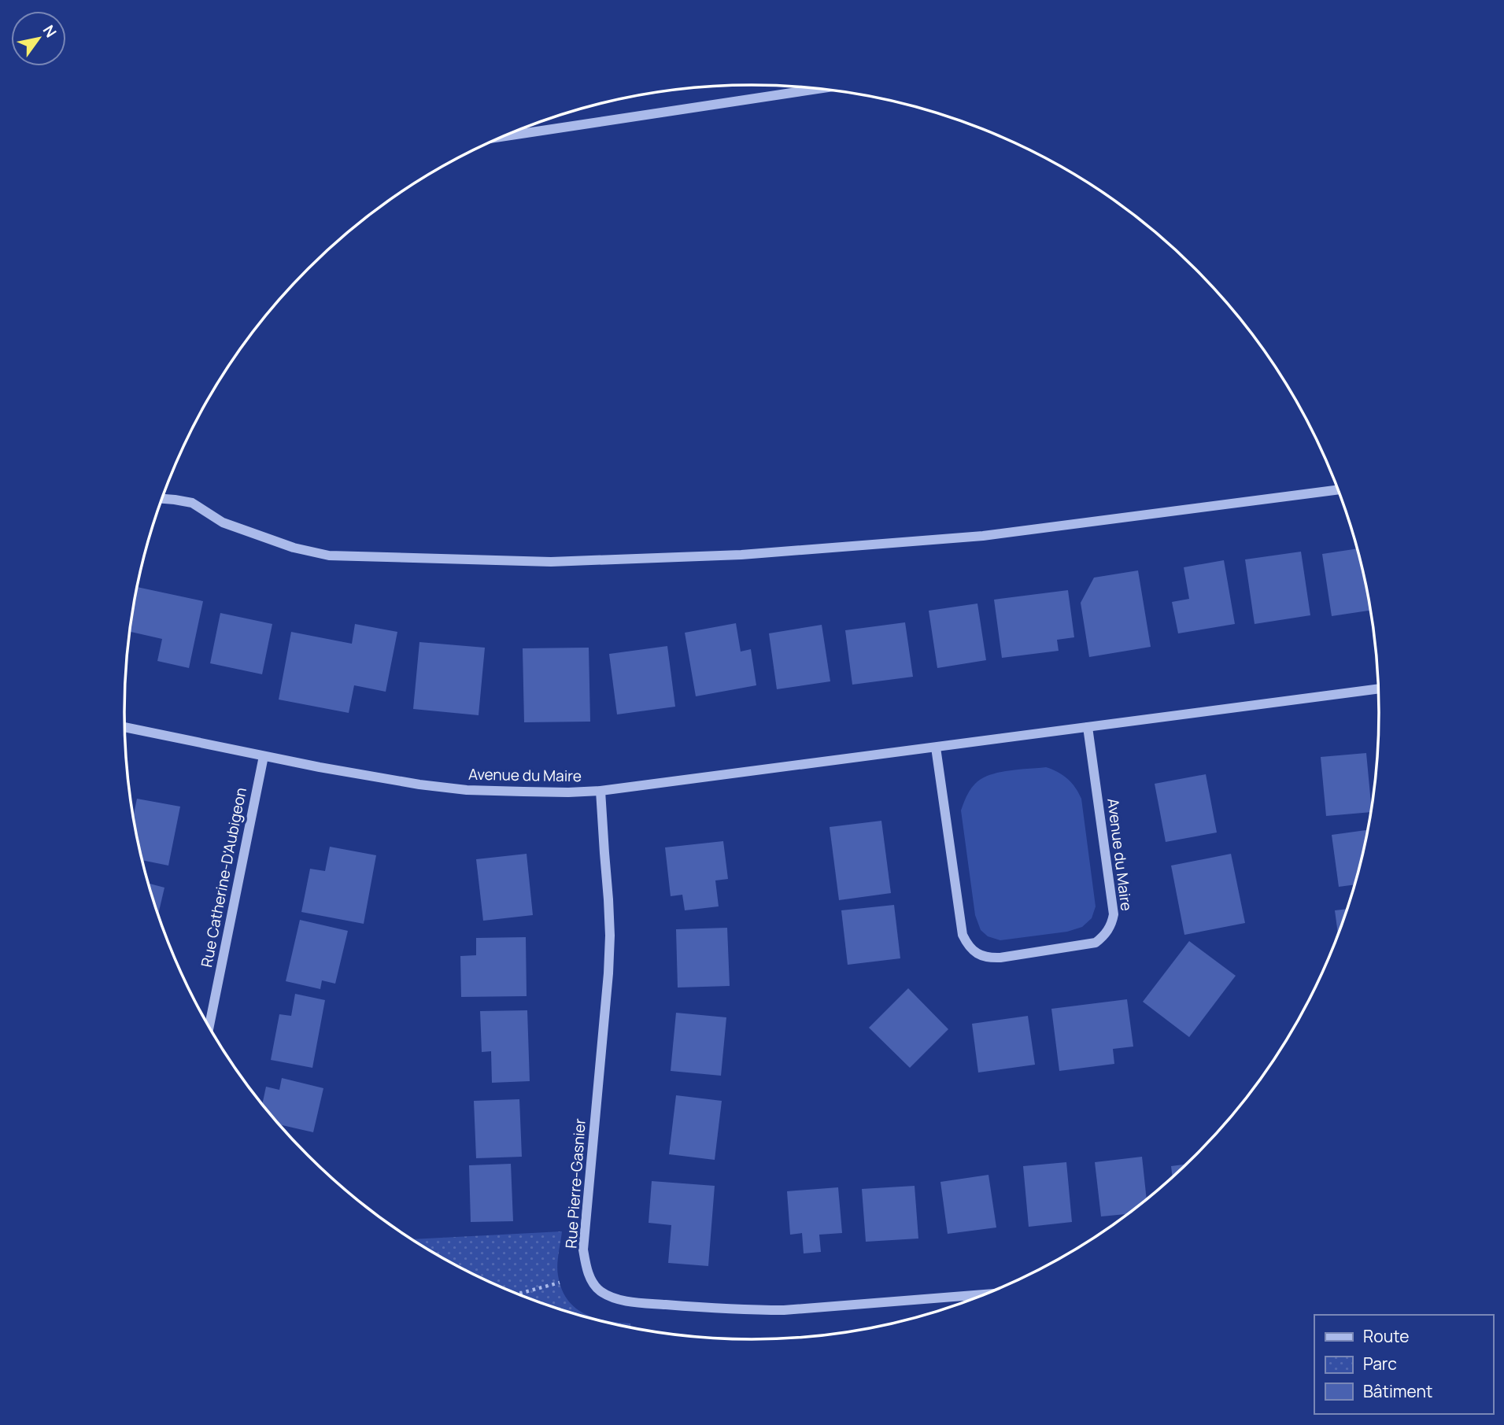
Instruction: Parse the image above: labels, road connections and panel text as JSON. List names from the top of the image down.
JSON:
{
  "streets": {
    "street": ["Avenue du Maire", "Rue Catherine-D'Aubigeon", "Rue Pierre-Gasnier"]
  },
  "crossings": [
    ["Avenue du Maire", "Rue Catherine-D'Aubigeon"],
    ["Avenue du Maire", "Rue Pierre-Gasnier"]
  ],
  "legend": ["Route", "Parc", "Bâtiment"],
  "north": "top right"
}
